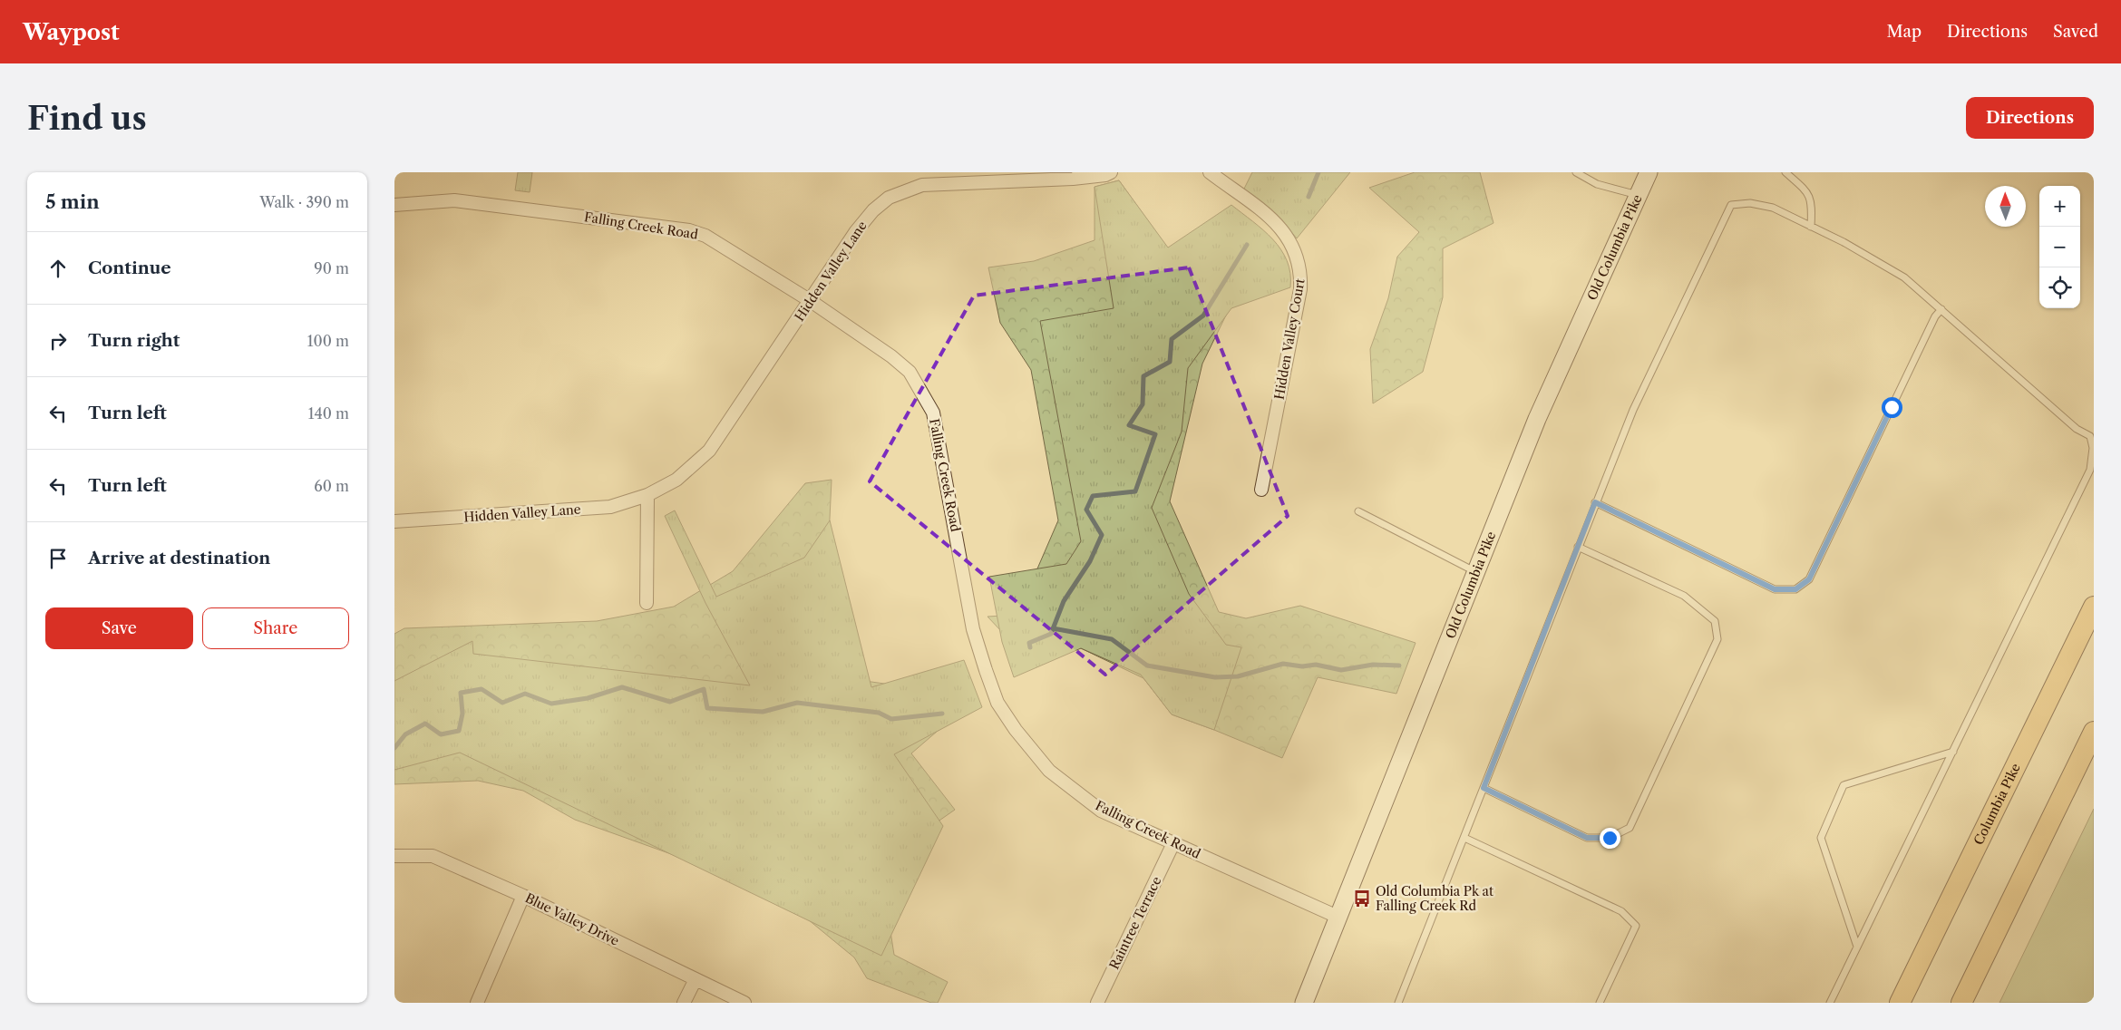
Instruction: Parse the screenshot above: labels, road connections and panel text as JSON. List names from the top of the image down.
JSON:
{
  "streets": {
    "highway": ["Columbia Pike"],
    "main road": ["Old Columbia Pike"],
    "street": [
      "Falling Creek Road",
      "Hidden Valley Lane",
      "Hidden Valley Court",
      "Blue Valley Drive",
      "Raintree Terrace"
    ]
  },
  "crossings": [
    ["Falling Creek Road", "Old Columbia Pike"],
    ["Falling Creek Road", "Hidden Valley Lane"],
    ["Falling Creek Road", "Raintree Terrace"]
  ],
  "places": {
    "bus stop": ["Old Columbia Pk at Falling Creek Rd"]
  },
  "north": "top",
  "page": {
    "header": "Waypost",
    "nav": ["Map", "Directions", "Saved"],
    "buttons": [
      "Directions",
      ["Save", "Share"]
    ],
    "title": "Find us",
    "heading": ["5 min", "Walk · 390 m"],
    "map_buttons": ["+", "−"],
    "list": [
      ["Continue", "90 m"],
      ["Turn right", "100 m"],
      ["Turn left", "140 m"],
      ["Turn left", "60 m"],
      "Arrive at destination"
    ]
  }
}
